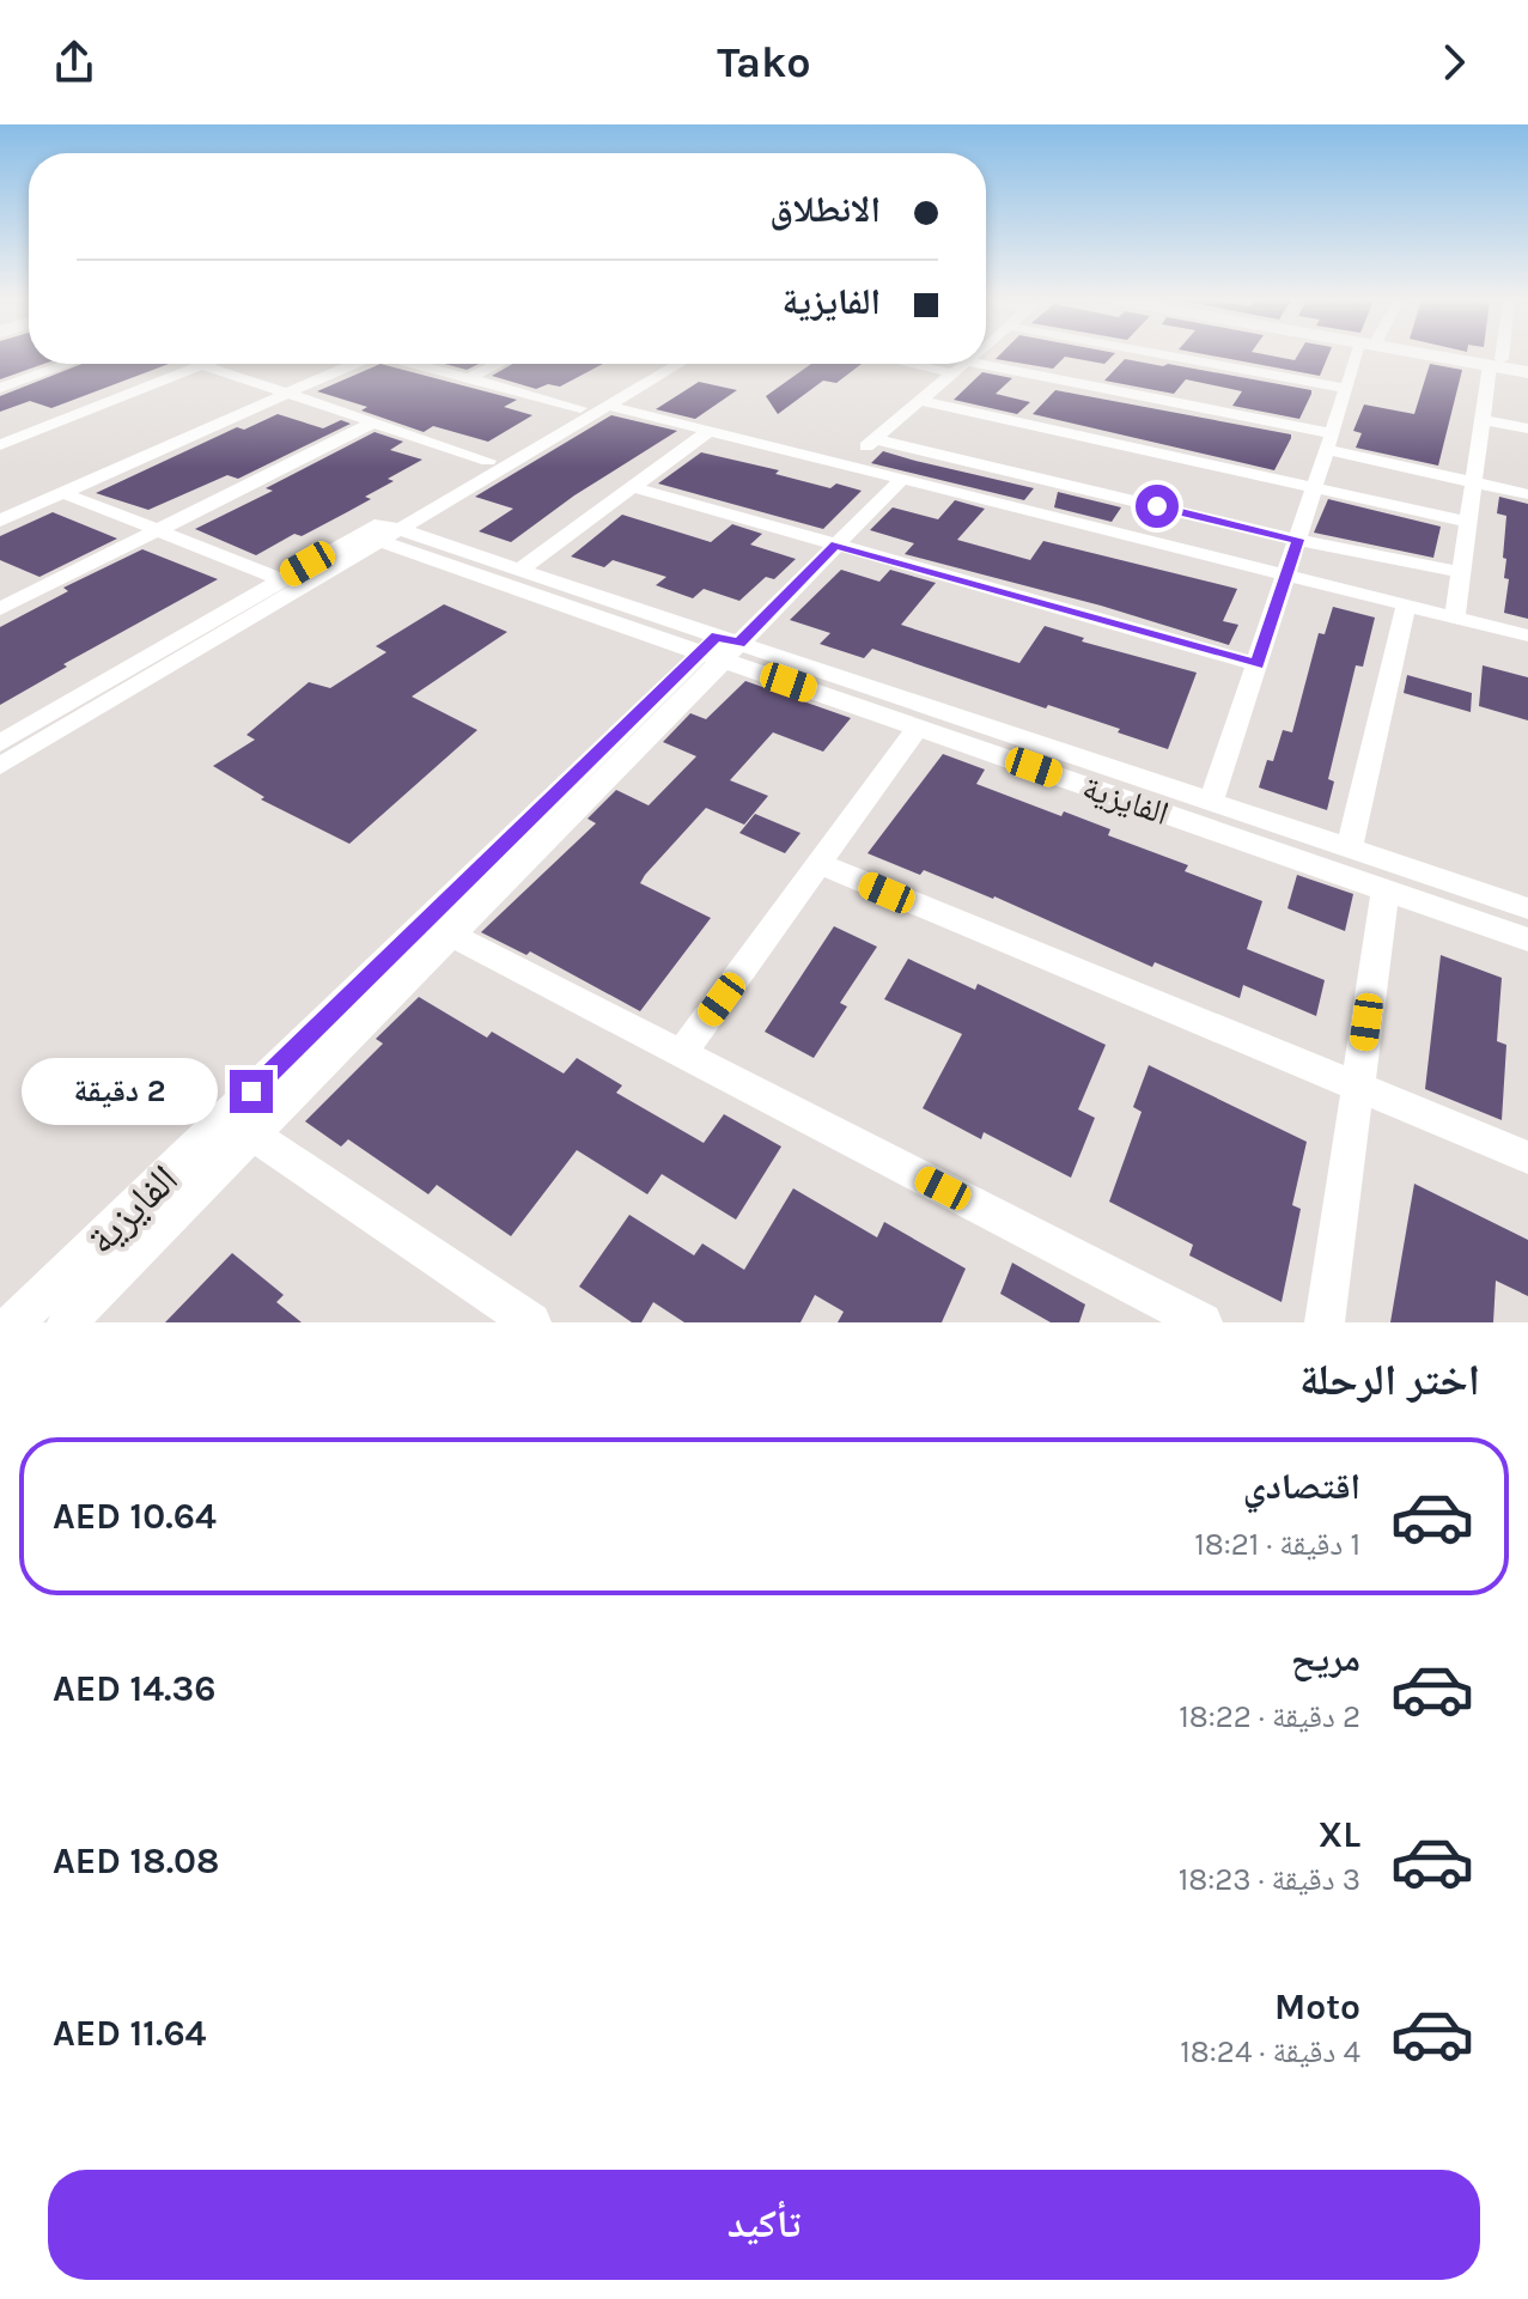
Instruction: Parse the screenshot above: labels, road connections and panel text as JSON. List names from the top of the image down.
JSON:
{
  "streets": {
    "street": ["الفايزية"]
  },
  "page": {
    "header": "Tako",
    "banner": ["الانطلاق", "الفايزية"],
    "bubble": "2 دقيقة",
    "heading": "اختر الرحلة",
    "list": [
      {
        "name": "اقتصادي",
        "note": "1 دقيقة · 18:21",
        "value": "AED 10.64"
      },
      {
        "name": "مريح",
        "note": "2 دقيقة · 18:22",
        "value": "AED 14.36"
      },
      {
        "name": "XL",
        "note": "3 دقيقة · 18:23",
        "value": "AED 18.08"
      },
      {
        "name": "Moto",
        "note": "4 دقيقة · 18:24",
        "value": "AED 11.64"
      }
    ],
    "buttons": "تأكيد"
  }
}
